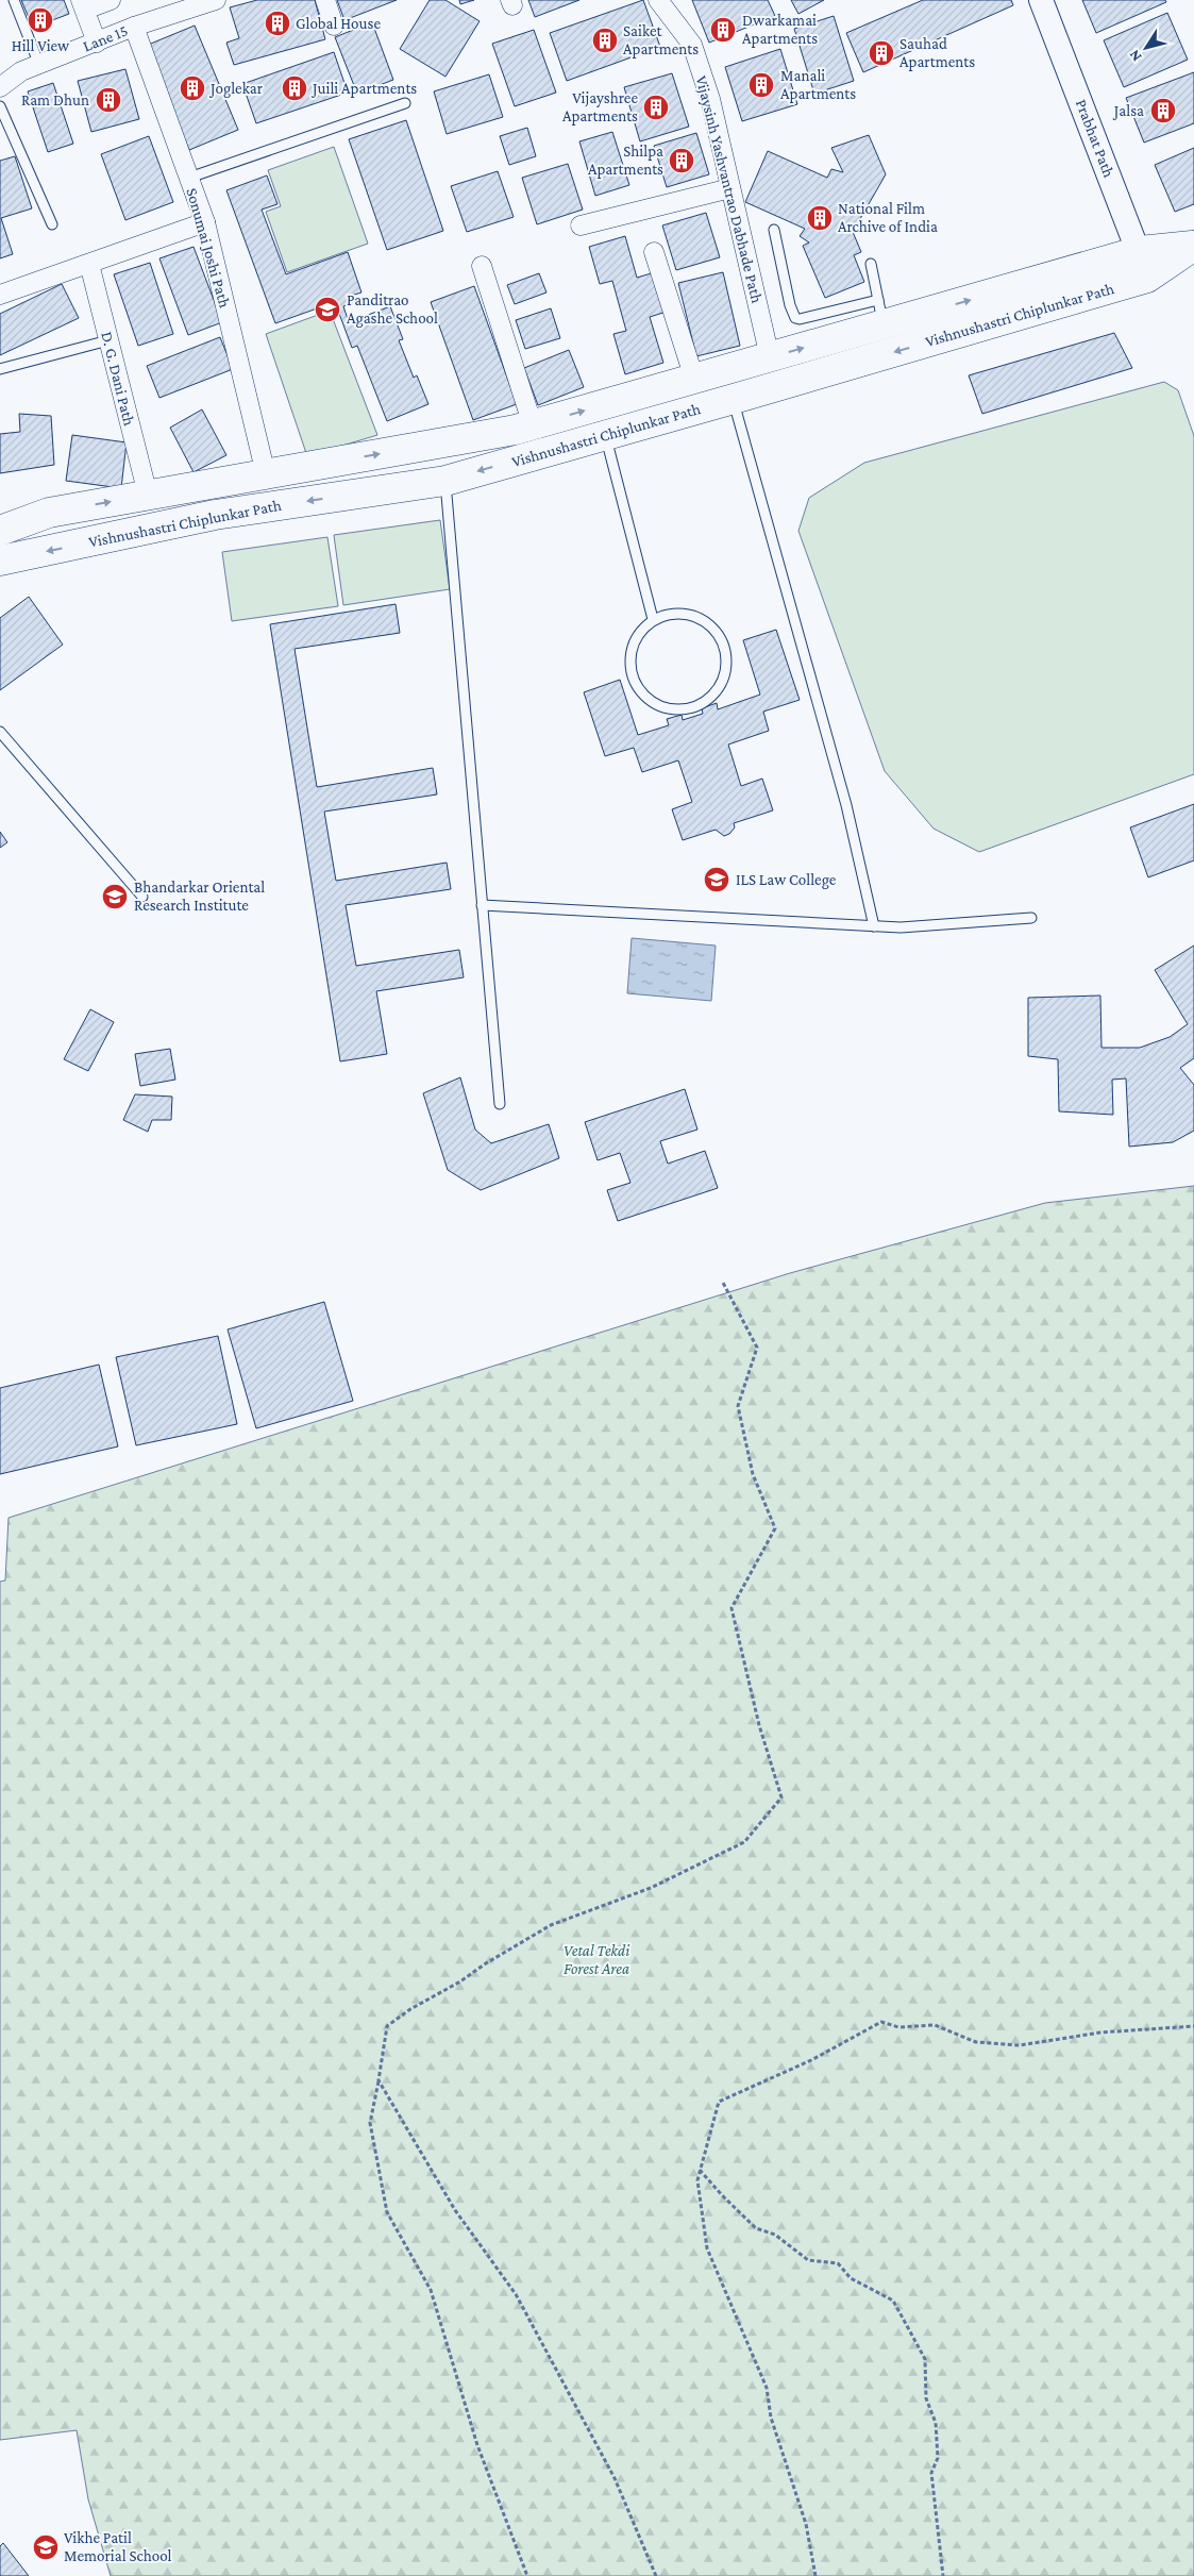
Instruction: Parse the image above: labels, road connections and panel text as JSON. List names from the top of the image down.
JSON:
{
  "streets": {
    "main road": ["Vishnushastri Chiplunkar Path"],
    "street": [
      "Lane 15",
      "Prabhat Path",
      "Vijaysinh Yashvantrao Dabhade Path",
      "Sonumai Joshi Path",
      "D. G. Dani Path"
    ]
  },
  "crossings": [
    ["Lane 15", "Sonumai Joshi Path"],
    ["Prabhat Path", "Vishnushastri Chiplunkar Path"],
    ["Vijaysinh Yashvantrao Dabhade Path", "Vishnushastri Chiplunkar Path"],
    ["Sonumai Joshi Path", "Vishnushastri Chiplunkar Path"],
    ["Vishnushastri Chiplunkar Path", "D. G. Dani Path"]
  ],
  "parks": ["Vetal Tekdi Forest Area"],
  "places": {
    "building": [
      "Hill View",
      "Global House",
      "Dwarkamai Apartments",
      "Saiket Apartments",
      "Sauhad Apartments",
      "Manali Apartments",
      "Joglekar",
      "Juili Apartments",
      "Ram Dhun",
      "Vijayshree Apartments",
      "Jalsa",
      "Shilpa Apartments",
      "National Film Archive of India"
    ],
    "school or university": [
      "Panditrao Agashe School",
      "ILS Law College",
      "Bhandarkar Oriental Research Institute",
      "Vikhe Patil Memorial School"
    ]
  },
  "north": "bottom left"
}
